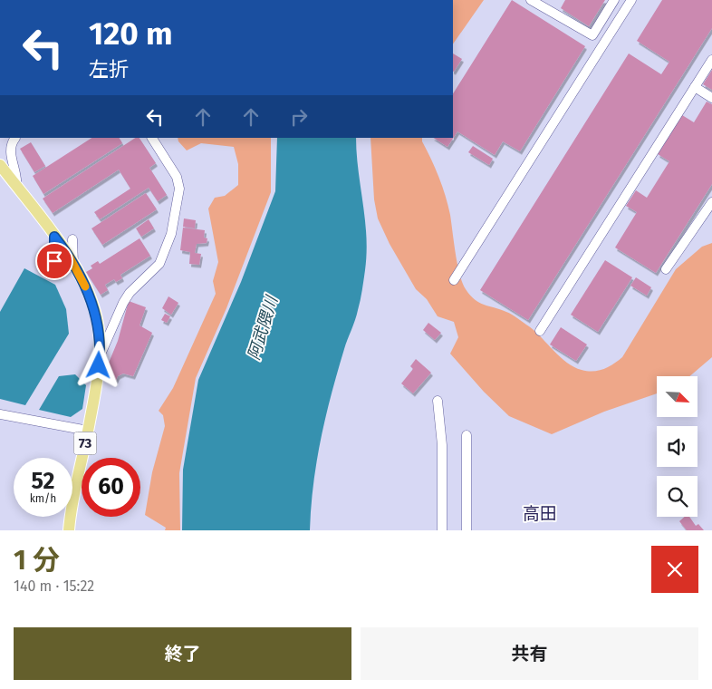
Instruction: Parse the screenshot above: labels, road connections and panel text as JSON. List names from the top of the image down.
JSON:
{
  "streets": {
    "main road": ["73"]
  },
  "districts": ["高田"],
  "water": ["阿武隈川"],
  "north": "bottom right",
  "page": {
    "turn": ["120 m", "左折"],
    "speed": "52 km/h",
    "limit": "60",
    "heading": ["1 分", "140 m · 15:22"],
    "buttons": ["終了", "共有"]
  }
}
